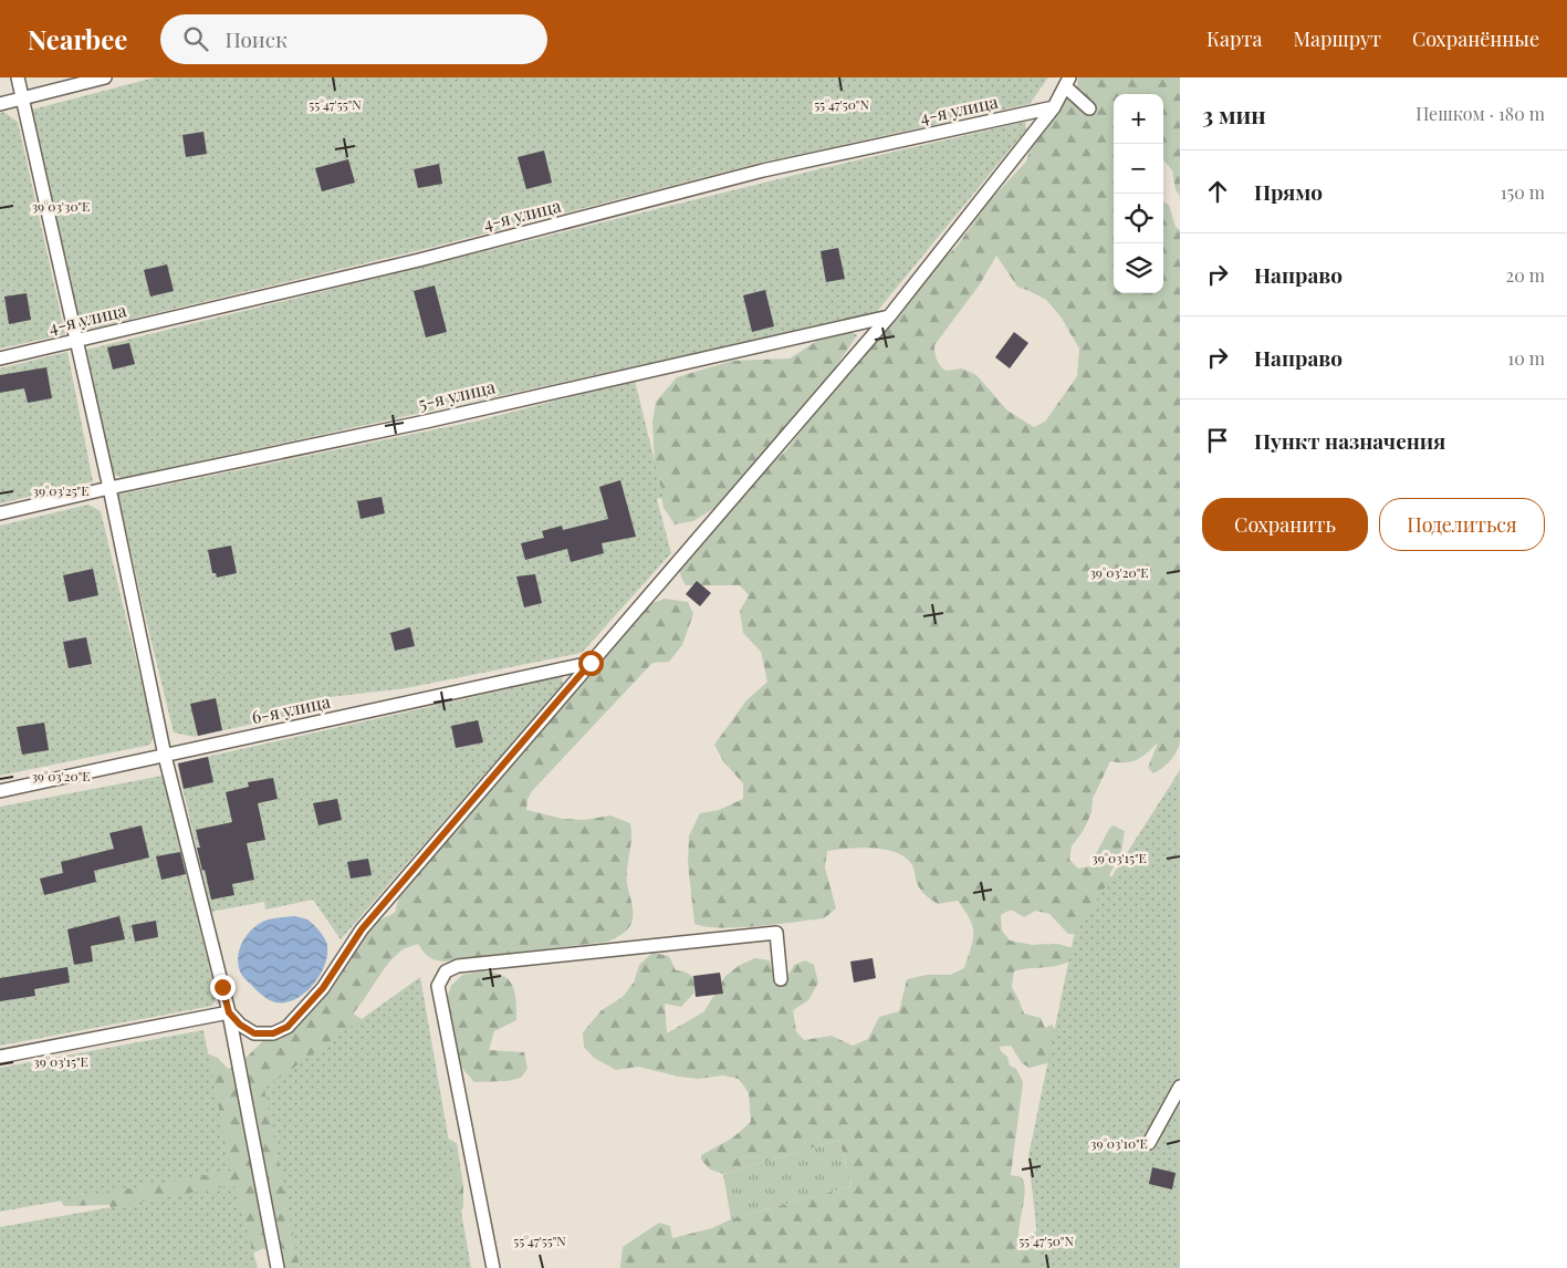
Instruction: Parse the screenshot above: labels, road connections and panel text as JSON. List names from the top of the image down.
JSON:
{
  "streets": {
    "lane": ["4-я улица", "5-я улица", "6-я улица"]
  },
  "page": {
    "header": "Nearbee",
    "search": "Поиск",
    "nav": ["Карта", "Маршрут", "Сохранённые"],
    "heading": ["3 мин", "Пешком · 180 m"],
    "map_buttons": ["+", "−"],
    "list": [
      ["Прямо", "150 m"],
      ["Направо", "20 m"],
      ["Направо", "10 m"],
      "Пункт назначения"
    ],
    "buttons": ["Сохранить", "Поделиться"]
  },
  "coordinates": [
    "55°47'55\"N",
    "55°47'50\"N",
    "39°03'30\"E",
    "39°03'25\"E",
    "39°03'20\"E",
    "39°03'15\"E",
    "39°03'10\"E"
  ]
}
